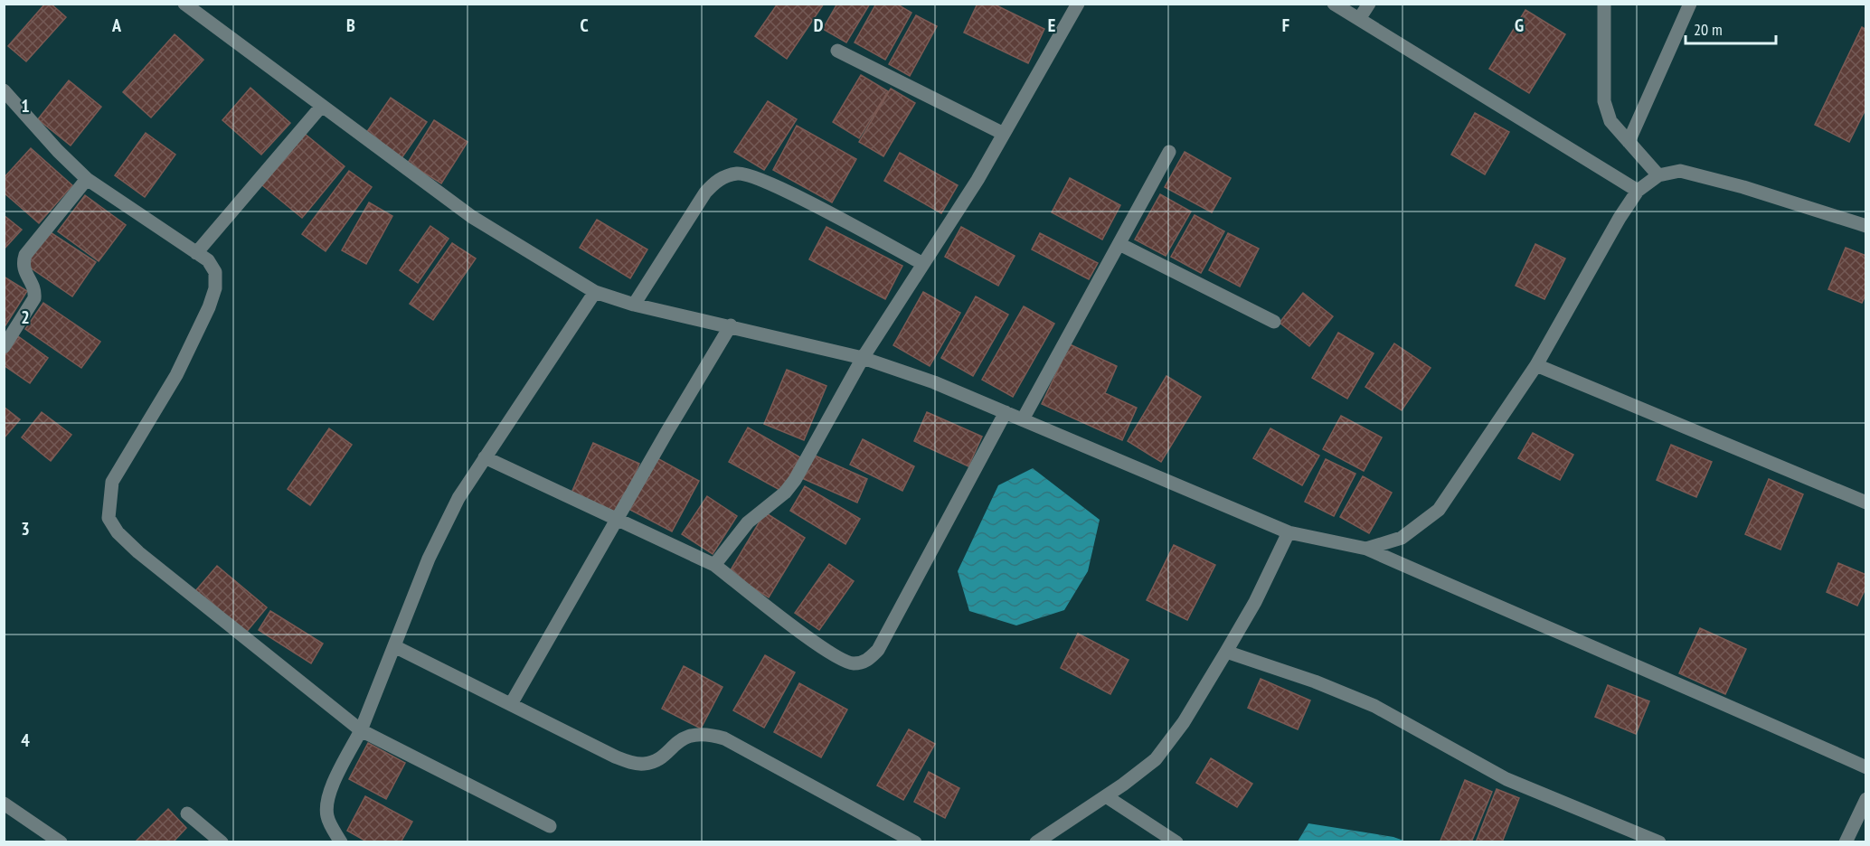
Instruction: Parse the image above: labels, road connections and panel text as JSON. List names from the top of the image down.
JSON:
{
  "scale_bar": "20 m",
  "grid": {
    "columns": [
      "A",
      "B",
      "C",
      "D",
      "E",
      "F",
      "G"
    ],
    "rows": [
      "1",
      "2",
      "3",
      "4"
    ]
  }
}
